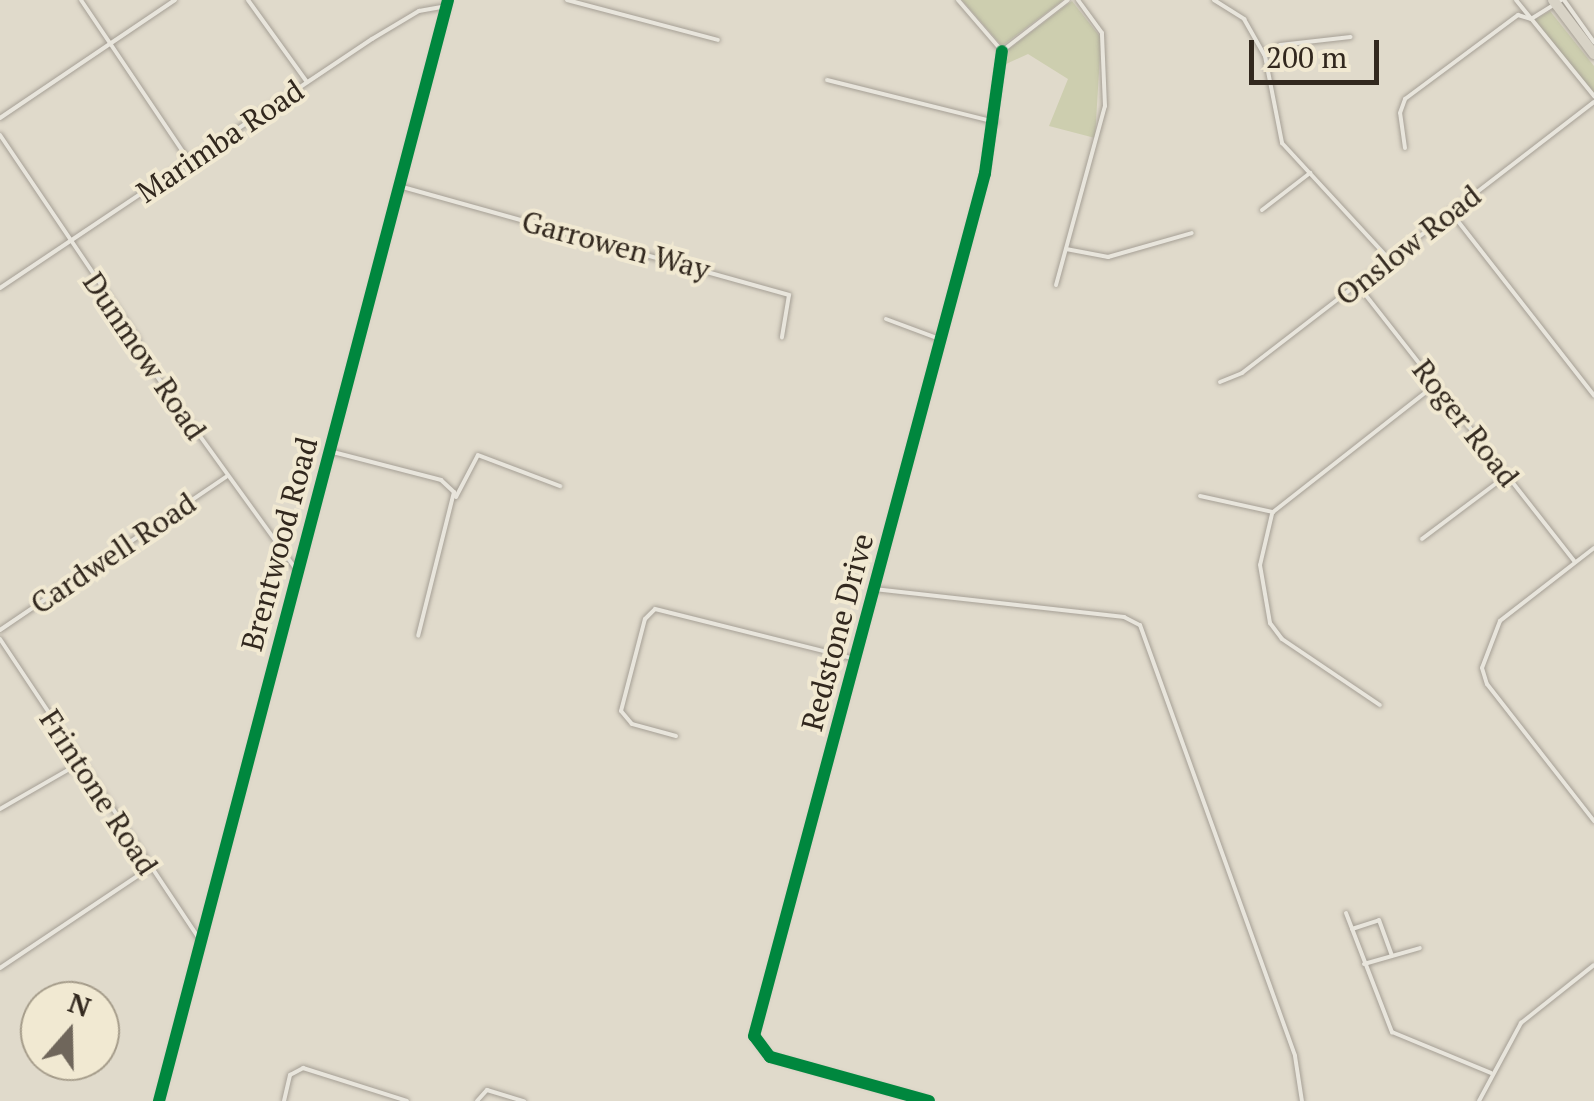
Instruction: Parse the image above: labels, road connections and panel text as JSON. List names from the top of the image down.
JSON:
{
  "streets": {
    "street": [
      "Marimba Road",
      "Garrowen Way",
      "Onslow Road",
      "Dunmow Road",
      "Roger Road",
      "Brentwood Road",
      "Cardwell Road",
      "Redstone Drive",
      "Frintone Road"
    ]
  },
  "crossings": [
    ["Marimba Road", "Dunmow Road"],
    ["Marimba Road", "Brentwood Road"],
    ["Garrowen Way", "Brentwood Road"],
    ["Onslow Road", "Roger Road"],
    ["Dunmow Road", "Brentwood Road"],
    ["Dunmow Road", "Cardwell Road"],
    ["Brentwood Road", "Frintone Road"]
  ],
  "scale_bar": "200 m",
  "north": "top"
}
